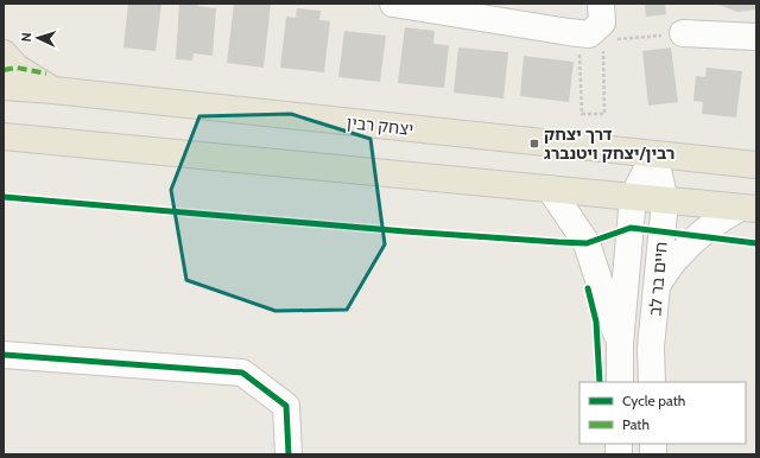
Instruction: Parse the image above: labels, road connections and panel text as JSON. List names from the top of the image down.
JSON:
{
  "streets": {
    "main road": ["יצחק רבין"],
    "street": ["חיים בר לב"]
  },
  "crossings": [
    ["יצחק רבין", "חיים בר לב"]
  ],
  "places": {
    "transit": ["דרך יצחק רבין/יצחק ויטנברג"]
  },
  "legend": ["Cycle path", "Path"],
  "north": "left"
}
